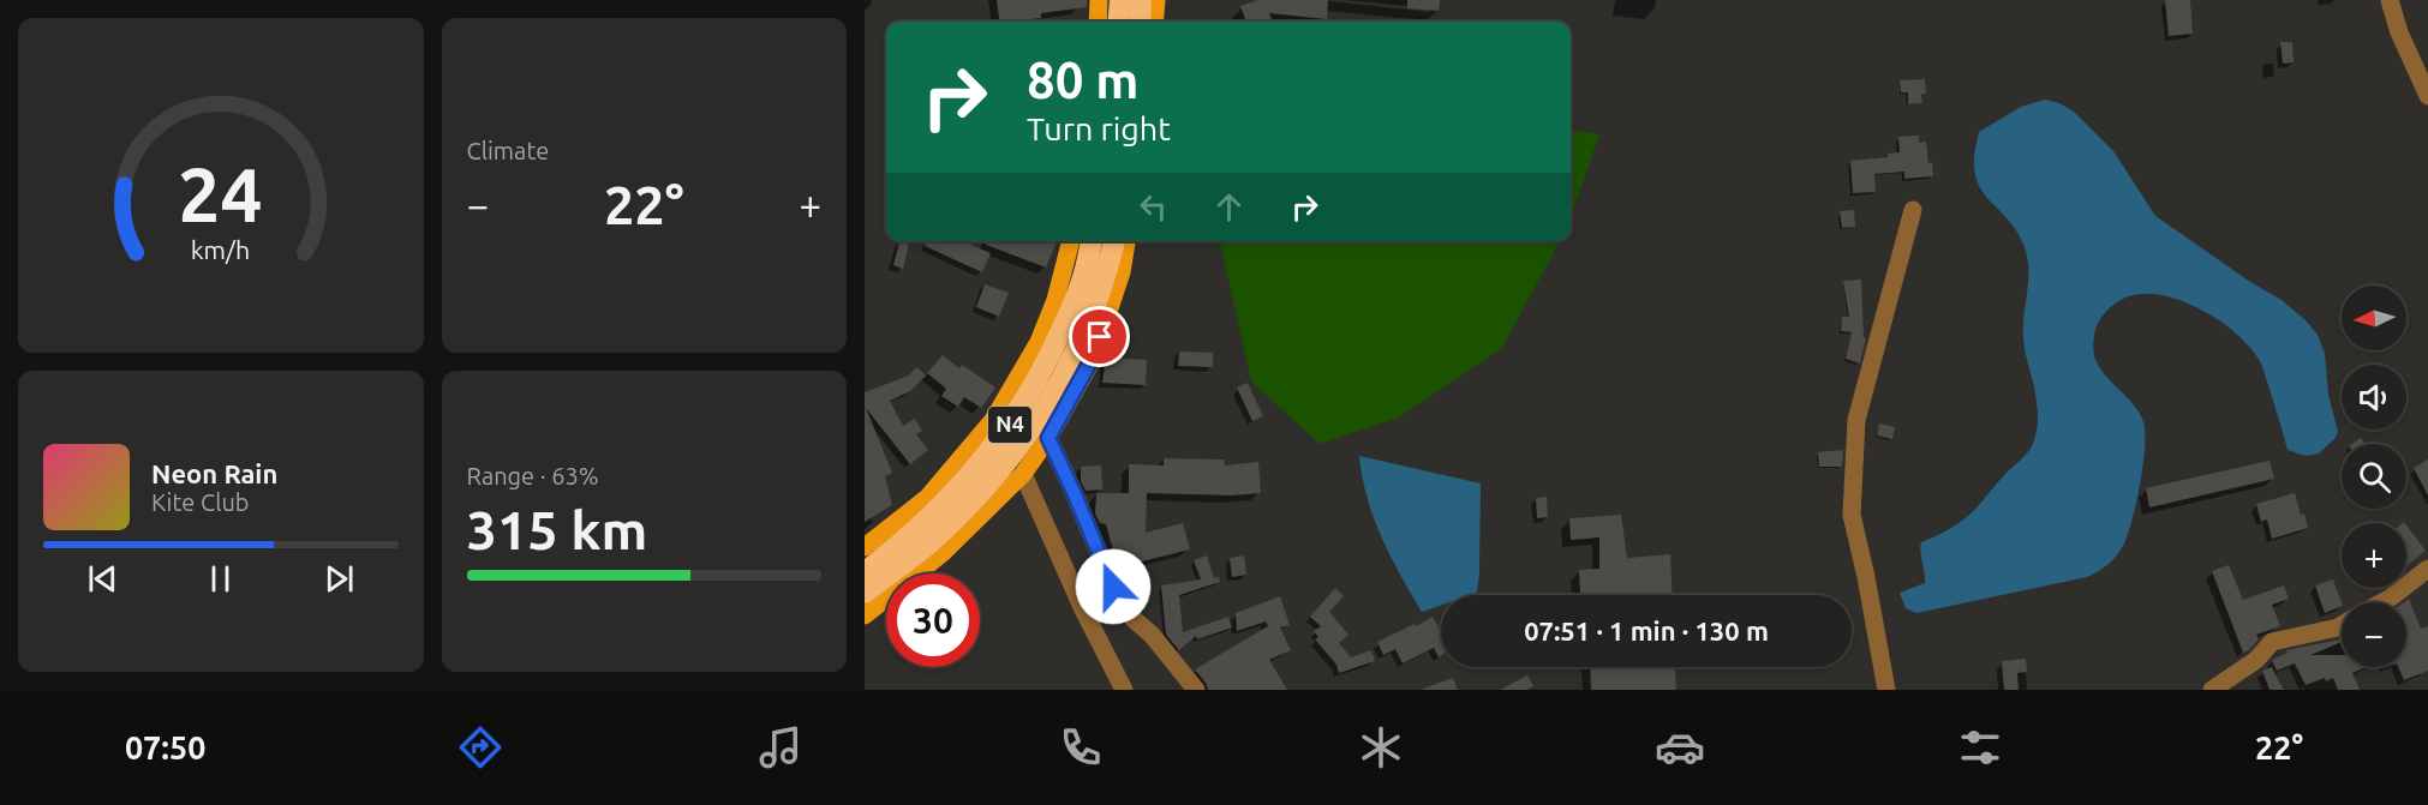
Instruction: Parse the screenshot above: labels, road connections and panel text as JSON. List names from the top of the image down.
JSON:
{
  "streets": {
    "highway": ["N4"]
  },
  "north": "left",
  "page": {
    "tile": [
      "Climate",
      ["Range · 63%", "315 km"]
    ],
    "turn": ["80 m", "Turn right"],
    "heat": ["−", "22°", "+"],
    "map_buttons": ["+", "−"],
    "song": ["Neon Rain", "Kite Club"],
    "limit": "30",
    "trip": "07:51 · 1 min · 130 m",
    "tabs": ["07:50", "22°"],
    "gauge": ["24", "km/h"]
  }
}
